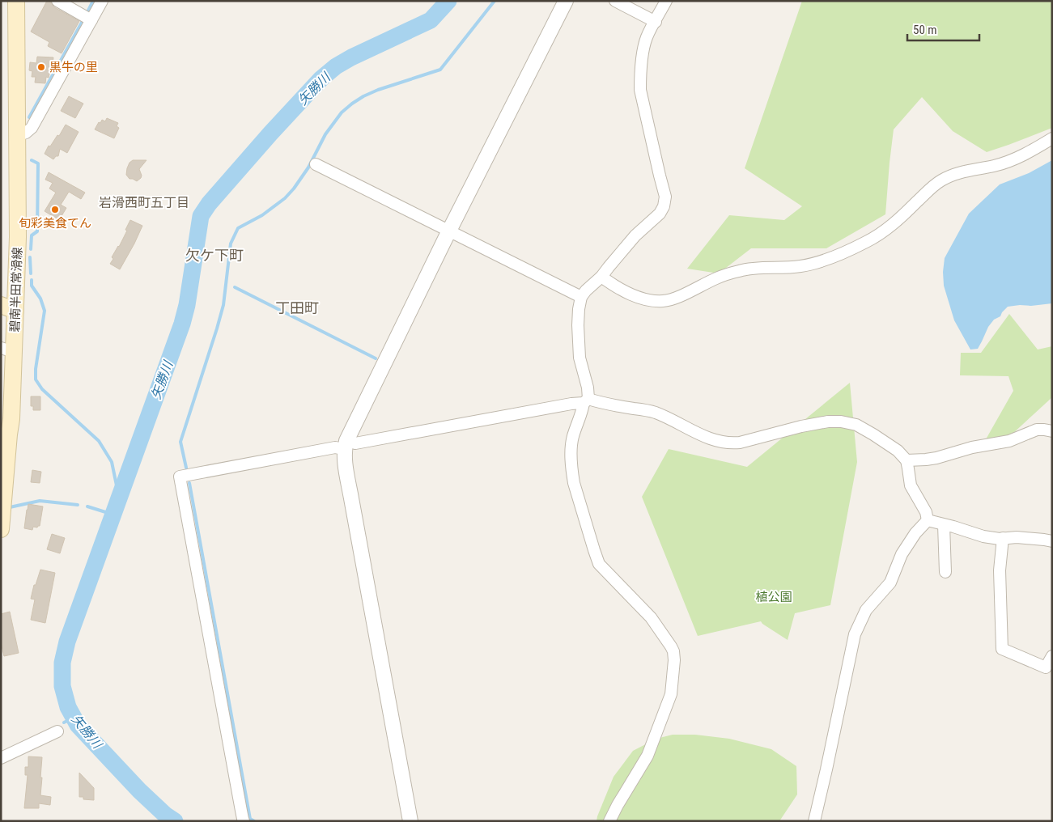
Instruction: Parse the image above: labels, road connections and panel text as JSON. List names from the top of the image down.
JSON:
{
  "streets": {
    "main road": ["碧南半田常滑線"]
  },
  "districts": ["岩滑西町五丁目", "欠ケ下町", "丁田町"],
  "water": ["矢勝川"],
  "parks": ["植公園"],
  "places": ["黒牛の里", "旬彩美食てん"],
  "scale_bar": "50 m"
}
